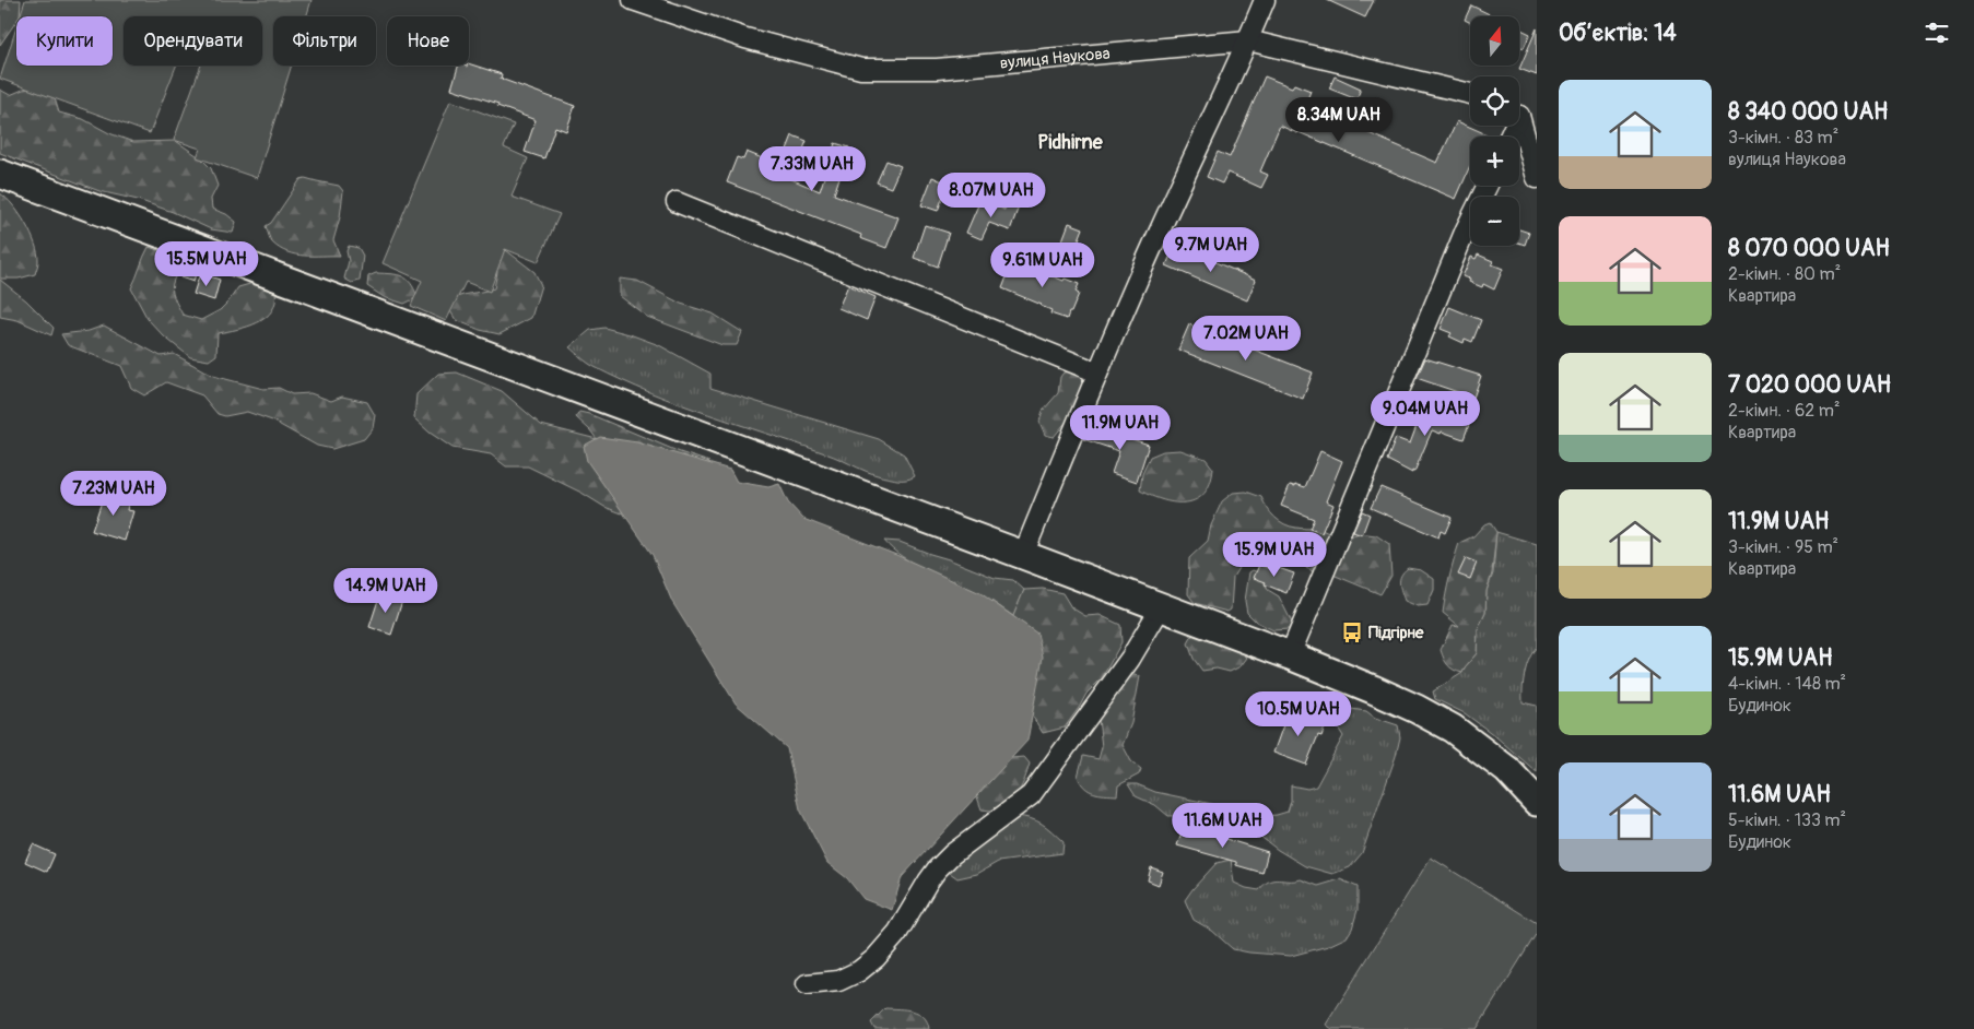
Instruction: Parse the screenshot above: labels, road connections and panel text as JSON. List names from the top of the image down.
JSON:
{
  "streets": {
    "street": ["вулиця Наукова"]
  },
  "districts": ["Pidhirne"],
  "places": {
    "bus stop": ["Підгірне"]
  },
  "north": "top",
  "page": {
    "heading": "Об’єктів: 14",
    "map_buttons": ["+", "−"],
    "chip": [
      "Купити",
      "Орендувати",
      "Фільтри",
      "Нове"
    ],
    "list": [
      {
        "name": "8 340 000 UAH",
        "note": "3-кімн. · 83 m² · вулиця Наукова"
      },
      {
        "name": "8 070 000 UAH",
        "note": "2-кімн. · 80 m² · Квартира"
      },
      {
        "name": "7 020 000 UAH",
        "note": "2-кімн. · 62 m² · Квартира"
      },
      {
        "name": "11.9M UAH",
        "note": "3-кімн. · 95 m² · Квартира"
      },
      {
        "name": "15.9M UAH",
        "note": "4-кімн. · 148 m² · Будинок"
      },
      {
        "name": "11.6M UAH",
        "note": "5-кімн. · 133 m² · Будинок"
      }
    ],
    "price": [
      "8.34M UAH",
      "7.33M UAH",
      "8.07M UAH",
      "9.7M UAH",
      "15.5M UAH",
      "9.61M UAH",
      "7.02M UAH",
      "9.04M UAH",
      "11.9M UAH",
      "7.23M UAH",
      "15.9M UAH",
      "14.9M UAH",
      "10.5M UAH",
      "11.6M UAH"
    ]
  }
}
